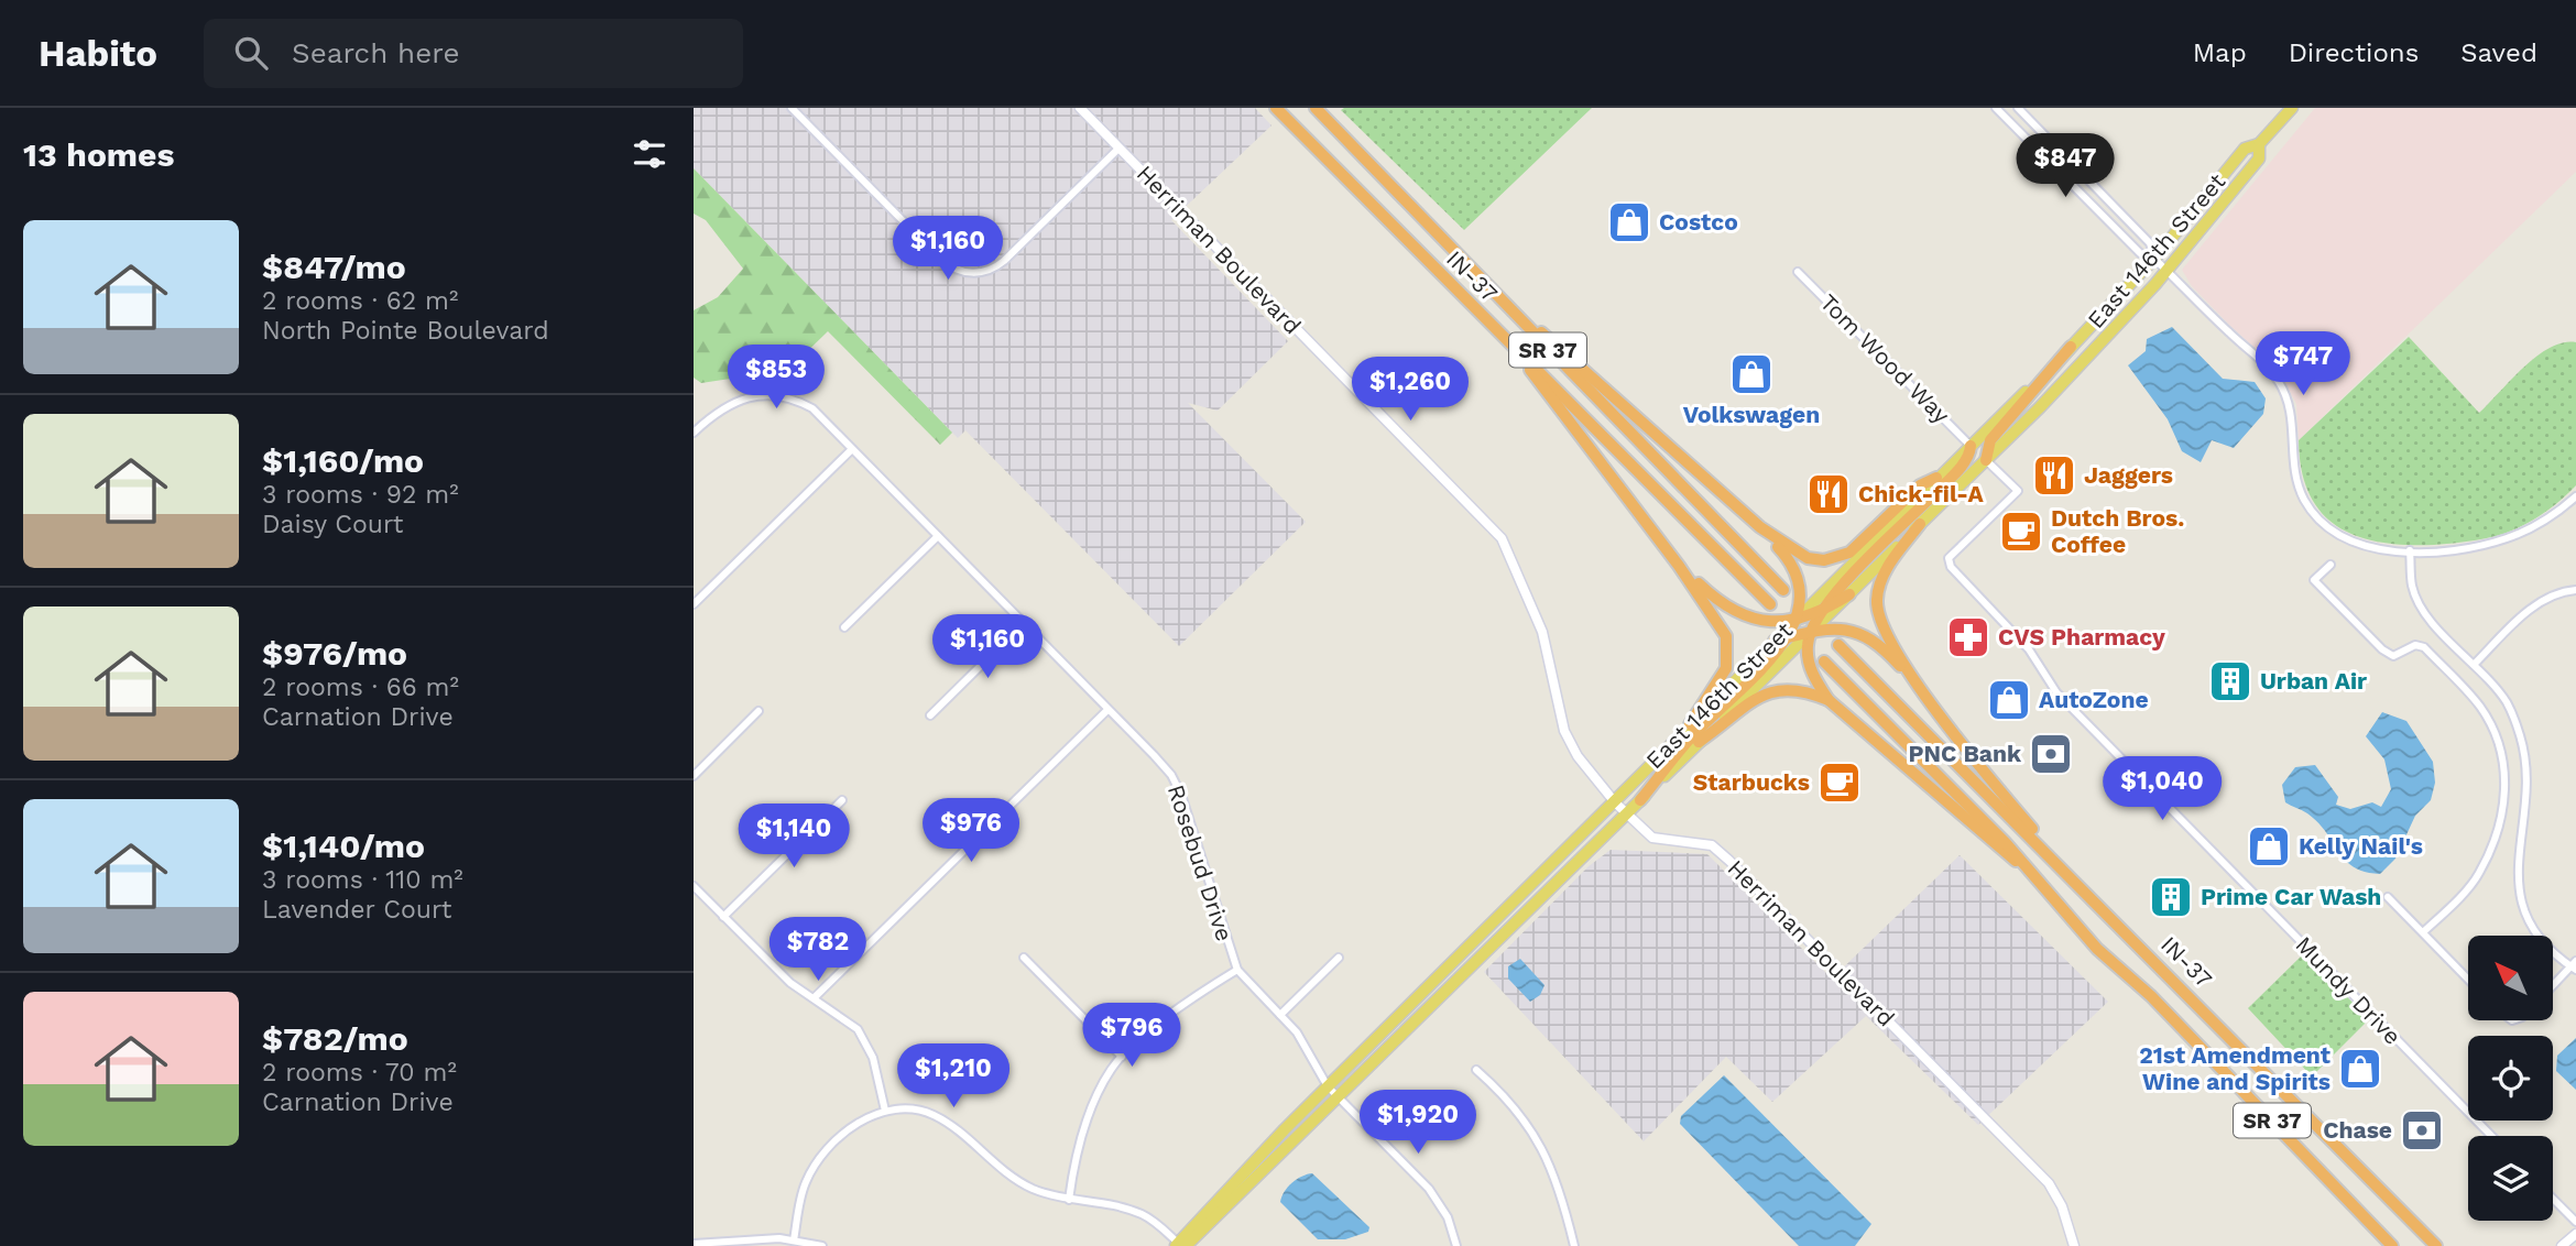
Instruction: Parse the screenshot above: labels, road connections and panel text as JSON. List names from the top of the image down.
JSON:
{
  "streets": {
    "highway": ["IN-37", "SR 37"],
    "main road": ["East 146th Street"],
    "street": [
      "Herriman Boulevard",
      "Tom Wood Way",
      "Rosebud Drive",
      "Mundy Drive"
    ]
  },
  "crossings": [
    ["Herriman Boulevard", "East 146th Street"],
    ["East 146th Street", "Tom Wood Way"],
    ["East 146th Street", "Rosebud Drive"],
    ["East 146th Street", "Mundy Drive"]
  ],
  "places": {
    "shop": [
      "Costco",
      "Volkswagen",
      "AutoZone",
      "Kelly Nail's",
      "21st Amendment Wine and Spirits"
    ],
    "restaurant": ["Jaggers", "Chick-fil-A"],
    "cafe": ["Dutch Bros. Coffee", "Starbucks"],
    "pharmacy": ["CVS Pharmacy"],
    "building": ["Urban Air", "Prime Car Wash"],
    "bank": ["PNC Bank", "Chase"]
  },
  "north": "top left",
  "page": {
    "header": "Habito",
    "search": "Search here",
    "nav": ["Map", "Directions", "Saved"],
    "heading": "13 homes",
    "price": [
      "$847",
      "$1,160",
      "$747",
      "$853",
      "$1,260",
      "$1,160",
      "$1,040",
      "$976",
      "$1,140",
      "$782",
      "$796",
      "$1,210",
      "$1,920"
    ],
    "list": [
      {
        "name": "$847/mo",
        "note": "2 rooms · 62 m² · North Pointe Boulevard"
      },
      {
        "name": "$1,160/mo",
        "note": "3 rooms · 92 m² · Daisy Court"
      },
      {
        "name": "$976/mo",
        "note": "2 rooms · 66 m² · Carnation Drive"
      },
      {
        "name": "$1,140/mo",
        "note": "3 rooms · 110 m² · Lavender Court"
      },
      {
        "name": "$782/mo",
        "note": "2 rooms · 70 m² · Carnation Drive"
      }
    ]
  }
}
